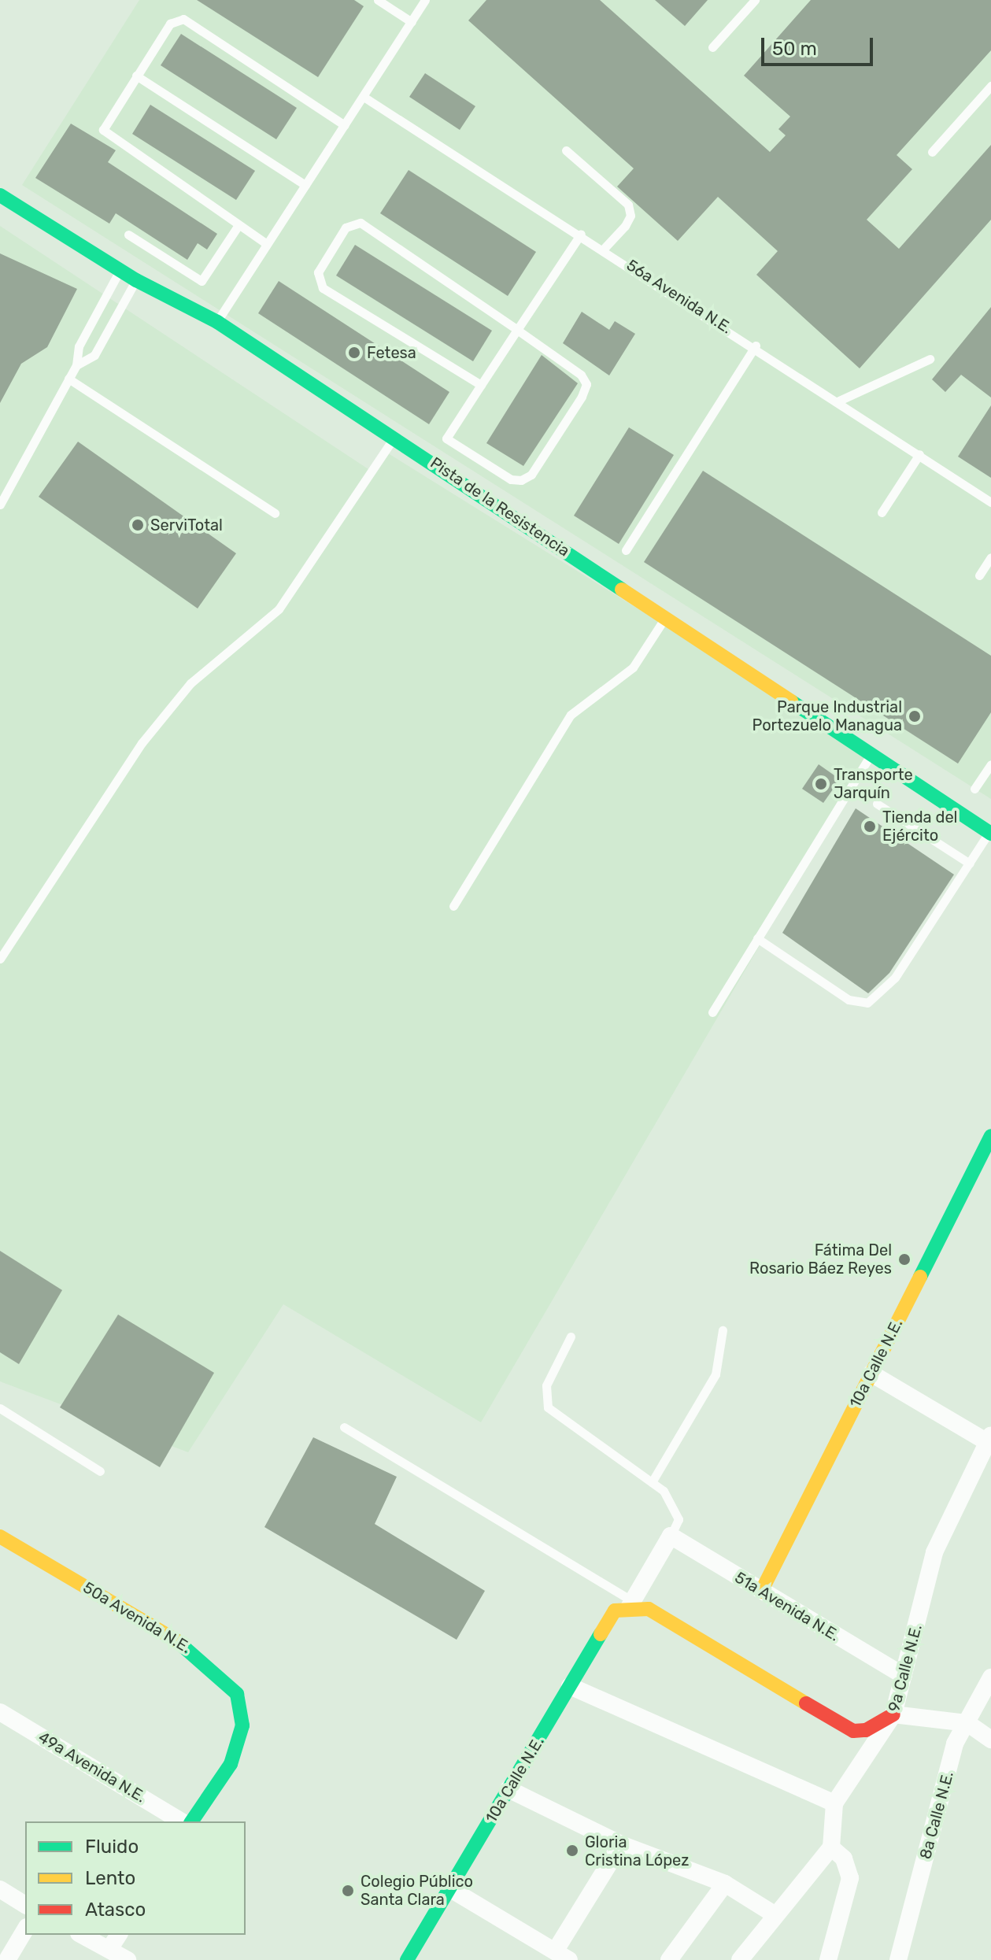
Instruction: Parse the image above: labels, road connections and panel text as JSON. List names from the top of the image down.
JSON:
{
  "streets": {
    "street": [
      "Pista de la Resistencia",
      "10a Calle N.E.",
      "51a Avenida N.E.",
      "50a Avenida N.E.",
      "9a Calle N.E.",
      "49a Avenida N.E.",
      "8a Calle N.E."
    ],
    "lane": ["56a Avenida N.E."]
  },
  "crossings": [
    ["10a Calle N.E.", "51a Avenida N.E."],
    ["51a Avenida N.E.", "9a Calle N.E."]
  ],
  "places": [
    "Fetesa",
    "ServiTotal",
    "Parque Industrial Portezuelo Managua",
    "Transporte Jarquín",
    "Tienda del Ejército",
    "Fátima Del Rosario Báez Reyes",
    "Gloria Cristina López",
    "Colegio Público Santa Clara"
  ],
  "legend": ["Fluido", "Lento", "Atasco"],
  "scale_bar": "50 m"
}
